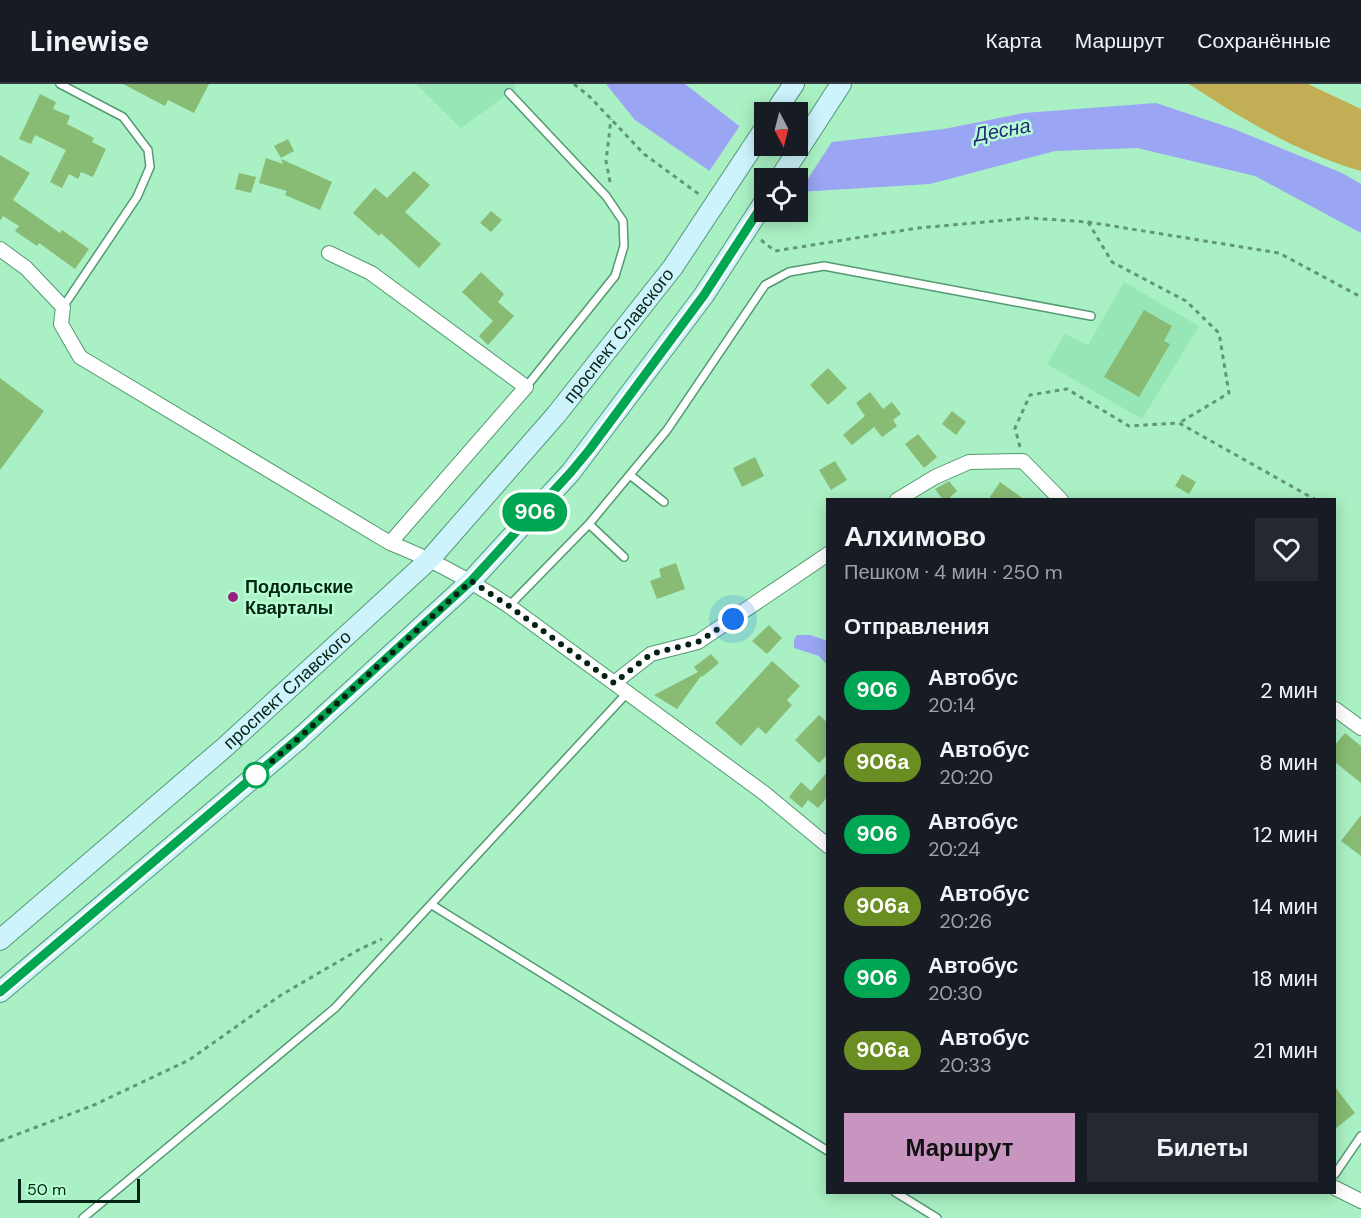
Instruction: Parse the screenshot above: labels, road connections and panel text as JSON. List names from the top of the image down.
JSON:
{
  "streets": {
    "main road": ["проспект Славского"]
  },
  "water": ["Десна"],
  "places": ["Подольские Кварталы"],
  "lines": ["bus line 906"],
  "scale_bar": "50 m",
  "north": "bottom",
  "page": {
    "header": "Linewise",
    "nav": ["Карта", "Маршрут", "Сохранённые"],
    "on_map": "906",
    "heading": [
      ["Алхимово", "Пешком · 4 мин · 250 m"],
      "Отправления"
    ],
    "list": [
      {
        "mark": "906",
        "name": "Автобус",
        "note": "20:14",
        "value": "2 мин"
      },
      {
        "mark": "906а",
        "name": "Автобус",
        "note": "20:20",
        "value": "8 мин"
      },
      {
        "mark": "906",
        "name": "Автобус",
        "note": "20:24",
        "value": "12 мин"
      },
      {
        "mark": "906а",
        "name": "Автобус",
        "note": "20:26",
        "value": "14 мин"
      },
      {
        "mark": "906",
        "name": "Автобус",
        "note": "20:30",
        "value": "18 мин"
      },
      {
        "mark": "906а",
        "name": "Автобус",
        "note": "20:33",
        "value": "21 мин"
      }
    ],
    "buttons": ["Маршрут", "Билеты"],
    "scale": "50 m"
  }
}
